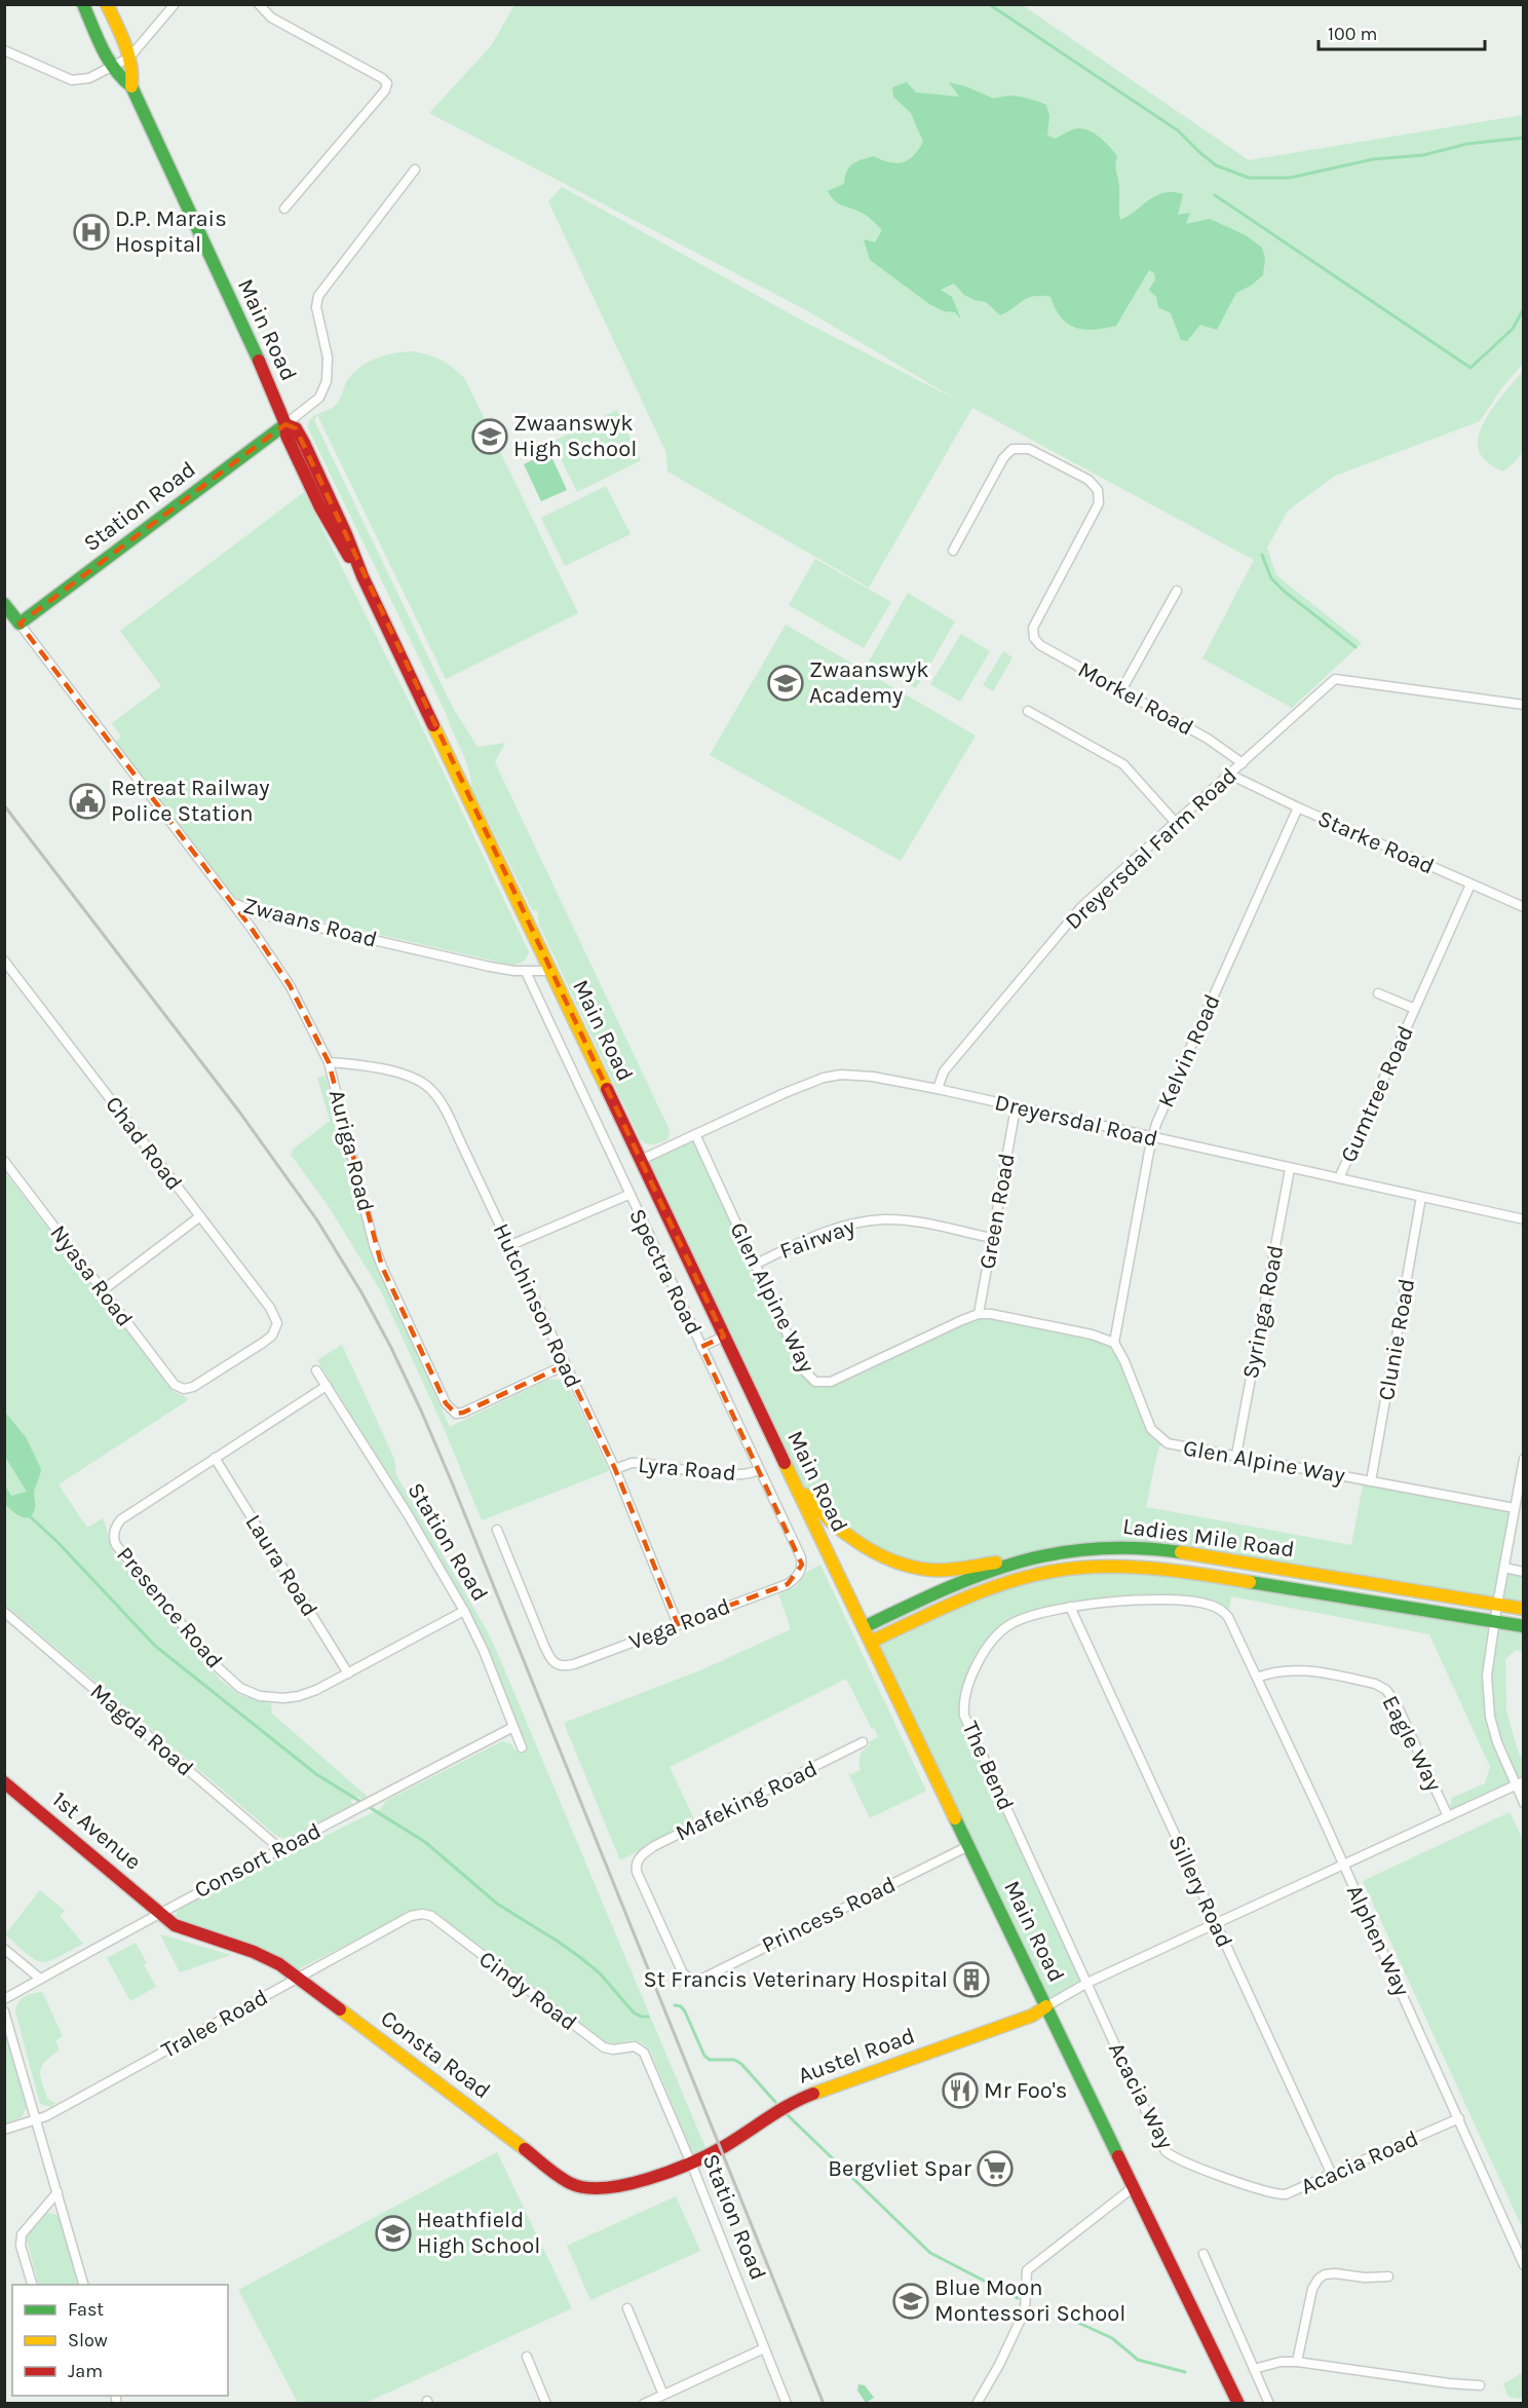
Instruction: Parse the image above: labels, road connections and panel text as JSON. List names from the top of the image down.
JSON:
{
  "streets": {
    "main road": [
      "Main Road",
      "Station Road",
      "Ladies Mile Road",
      "1st Avenue",
      "Consta Road",
      "Austel Road"
    ],
    "street": [
      "Morkel Road",
      "Starke Road",
      "Dreyersdal Farm Road",
      "Zwaans Road",
      "Kelvin Road",
      "Gumtree Road",
      "Dreyersdal Road",
      "Chad Road",
      "Auriga Road",
      "Green Road",
      "Fairway",
      "Spectra Road",
      "Nyasa Road",
      "Glen Alpine Way",
      "Hutchinson Road",
      "Syringa Road",
      "Clunie Road",
      "Lyra Road",
      "Laura Road",
      "Presence Road",
      "Vega Road",
      "Magda Road",
      "Eagle Way",
      "The Bend",
      "Mafeking Road",
      "Consort Road",
      "Sillery Road",
      "Princess Road",
      "Alphen Way",
      "Cindy Road",
      "Tralee Road",
      "Acacia Way",
      "Acacia Road"
    ]
  },
  "crossings": [
    ["Main Road", "Station Road"],
    ["Main Road", "Zwaans Road"],
    ["Main Road", "Dreyersdal Road"],
    ["Main Road", "Ladies Mile Road"],
    ["Main Road", "Princess Road"],
    ["Main Road", "Austel Road"],
    ["Station Road", "Zwaans Road"],
    ["Station Road", "Presence Road"],
    ["Station Road", "Consort Road"],
    ["Station Road", "Cindy Road"],
    ["Station Road", "Consta Road"],
    ["Station Road", "Austel Road"],
    ["Morkel Road", "Dreyersdal Farm Road"],
    ["Starke Road", "Dreyersdal Farm Road"],
    ["Starke Road", "Kelvin Road"],
    ["Starke Road", "Gumtree Road"],
    ["Dreyersdal Farm Road", "Dreyersdal Road"],
    ["Zwaans Road", "Auriga Road"],
    ["Zwaans Road", "Spectra Road"],
    ["Kelvin Road", "Dreyersdal Road"],
    ["Kelvin Road", "Glen Alpine Way"],
    ["Gumtree Road", "Dreyersdal Road"],
    ["Dreyersdal Road", "Green Road"],
    ["Dreyersdal Road", "Glen Alpine Way"],
    ["Dreyersdal Road", "Syringa Road"],
    ["Dreyersdal Road", "Clunie Road"],
    ["Chad Road", "Nyasa Road"],
    ["Auriga Road", "Hutchinson Road"],
    ["Green Road", "Fairway"],
    ["Green Road", "Glen Alpine Way"],
    ["Fairway", "Glen Alpine Way"],
    ["Spectra Road", "Lyra Road"],
    ["Spectra Road", "Vega Road"],
    ["Glen Alpine Way", "Syringa Road"],
    ["Glen Alpine Way", "Clunie Road"],
    ["Hutchinson Road", "Lyra Road"],
    ["Hutchinson Road", "Vega Road"],
    ["Laura Road", "Presence Road"],
    ["Magda Road", "Consort Road"],
    ["Eagle Way", "Alphen Way"],
    ["The Bend", "Sillery Road"],
    ["The Bend", "Alphen Way"],
    ["The Bend", "Acacia Way"],
    ["Mafeking Road", "Princess Road"],
    ["1st Avenue", "Consort Road"],
    ["1st Avenue", "Consta Road"],
    ["Consort Road", "Consta Road"],
    ["Sillery Road", "Acacia Road"],
    ["Alphen Way", "Acacia Road"],
    ["Cindy Road", "Tralee Road"],
    ["Tralee Road", "Consta Road"],
    ["Consta Road", "Austel Road"],
    ["Acacia Way", "Acacia Road"]
  ],
  "places": {
    "hospital": ["D.P. Marais Hospital"],
    "school or university": [
      "Zwaanswyk High School",
      "Zwaanswyk Academy",
      "Heathfield High School",
      "Blue Moon Montessori School"
    ],
    "public building": ["Retreat Railway Police Station"],
    "building": ["St Francis Veterinary Hospital"],
    "restaurant": ["Mr Foo's"],
    "supermarket": ["Bergvliet Spar"]
  },
  "legend": ["Fast", "Slow", "Jam"],
  "scale_bar": "100 m"
}
